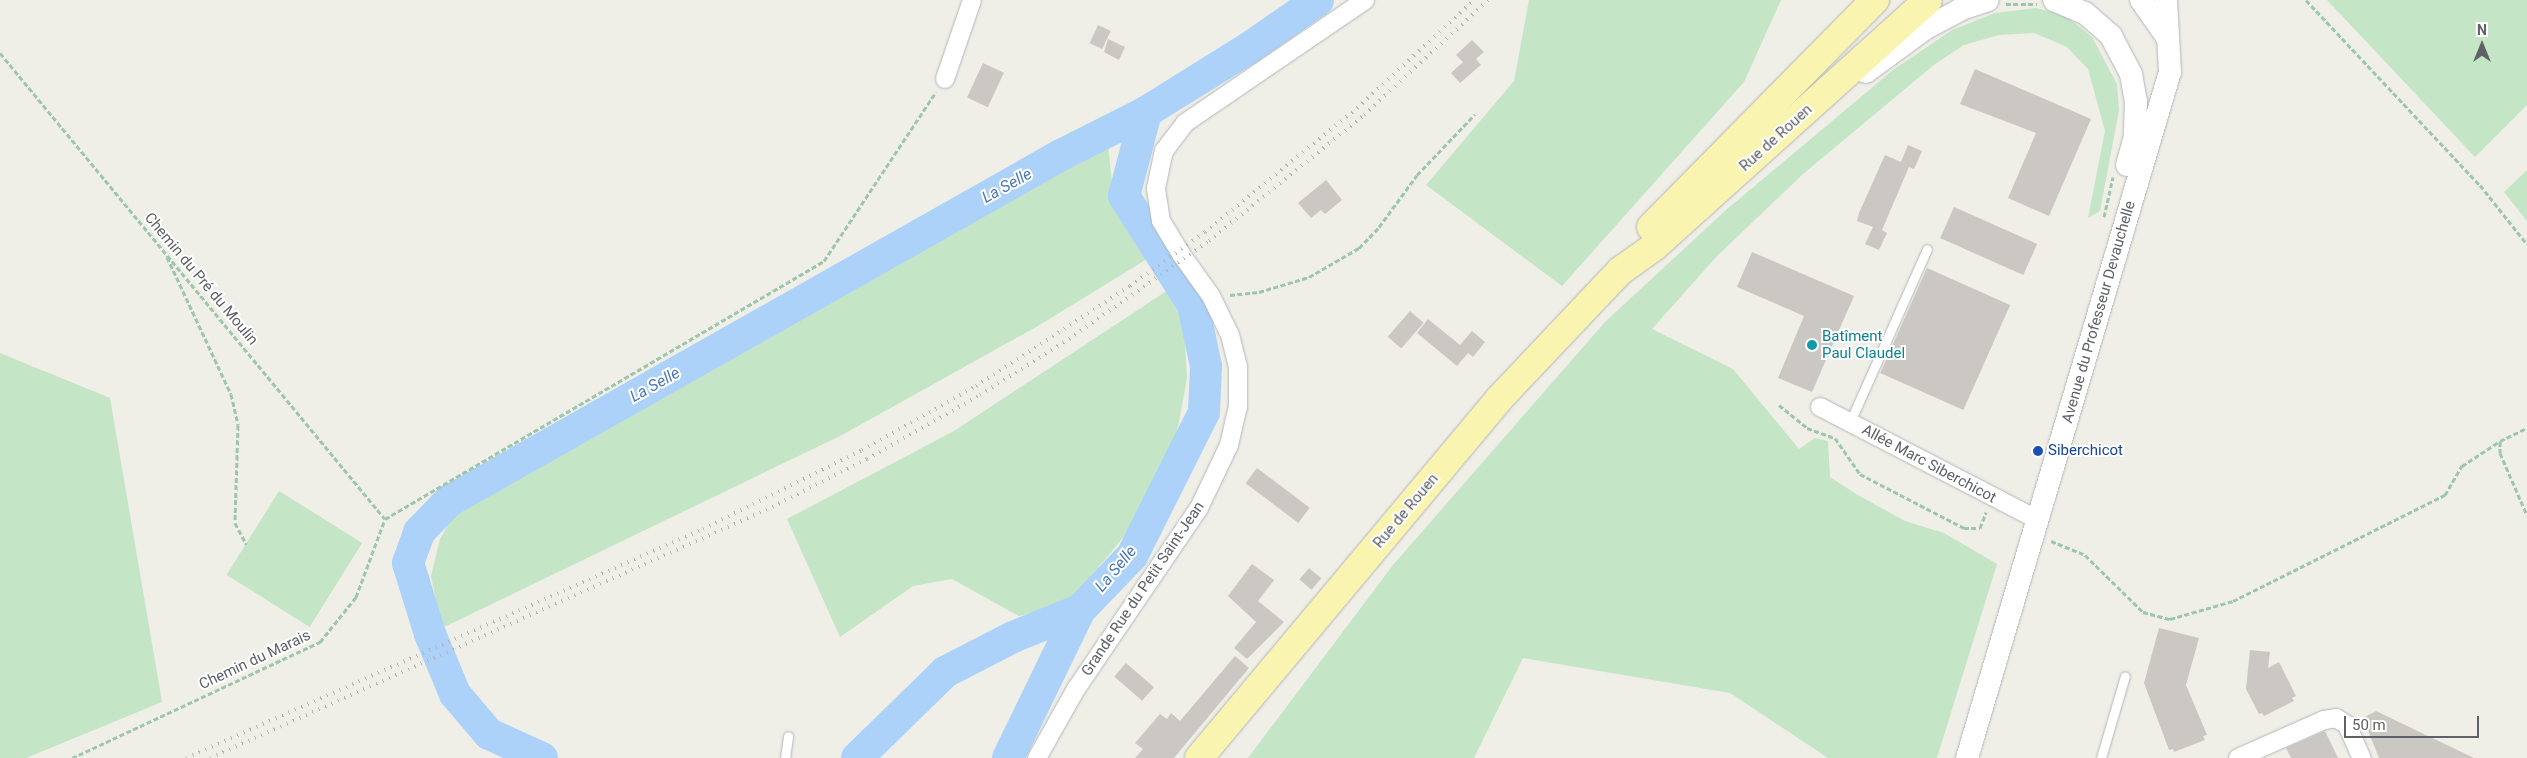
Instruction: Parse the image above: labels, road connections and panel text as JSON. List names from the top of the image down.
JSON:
{
  "streets": {
    "main road": ["Rue de Rouen"],
    "street": ["Avenue du Professeur Devauchelle", "Allée Marc Siberchicot", "Grande Rue du Petit Saint-Jean"],
    "path": ["Chemin du Pré du Moulin", "Chemin du Marais"]
  },
  "crossings": [
    ["Chemin du Pré du Moulin", "Chemin du Marais"],
    ["Avenue du Professeur Devauchelle", "Allée Marc Siberchicot"]
  ],
  "water": ["La Selle"],
  "places": ["Batîment Paul Claudel", "Siberchicot"],
  "scale_bar": "50 m",
  "north": "top"
}
